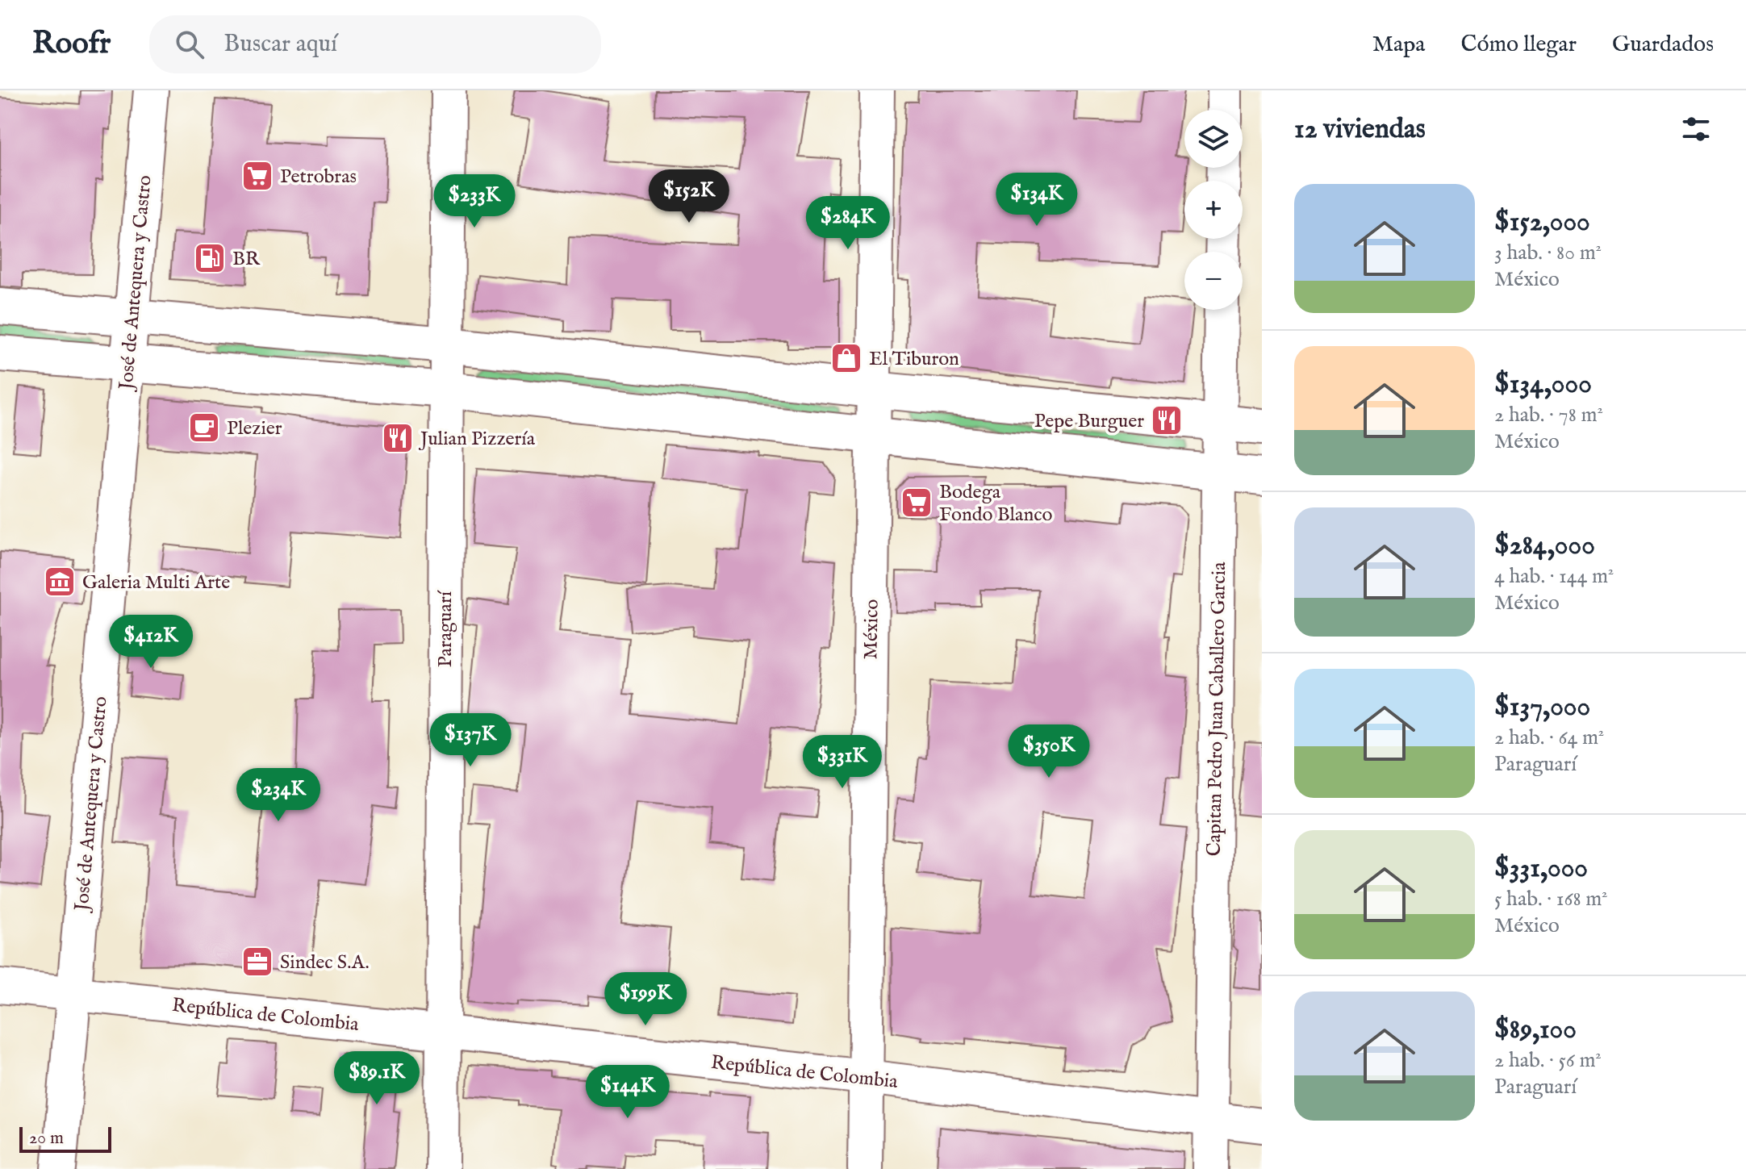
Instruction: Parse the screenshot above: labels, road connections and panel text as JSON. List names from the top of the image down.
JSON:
{
  "streets": {
    "street": [
      "José de Antequera y Castro",
      "Paraguarí",
      "México",
      "Capitan Pedro Juan Caballero Garcia",
      "República de Colombia"
    ]
  },
  "crossings": [
    ["José de Antequera y Castro", "República de Colombia"],
    ["Paraguarí", "República de Colombia"],
    ["México", "República de Colombia"],
    ["Capitan Pedro Juan Caballero Garcia", "República de Colombia"]
  ],
  "places": {
    "supermarket": ["Petrobras", "Bodega Fondo Blanco"],
    "fuel station": ["BR"],
    "shop": ["El Tiburon"],
    "restaurant": ["Pepe Burguer", "Julian Pizzería"],
    "cafe": ["Plezier"],
    "museum": ["Galeria Multi Arte"],
    "office": ["Sindec S.A."]
  },
  "scale_bar": "20 m",
  "page": {
    "header": "Roofr",
    "search": "Buscar aquí",
    "nav": ["Mapa", "Cómo llegar", "Guardados"],
    "heading": "12 viviendas",
    "map_buttons": ["+", "−"],
    "list": [
      {
        "name": "$152,000",
        "note": "3 hab. · 80 m² · México"
      },
      {
        "name": "$134,000",
        "note": "2 hab. · 78 m² · México"
      },
      {
        "name": "$284,000",
        "note": "4 hab. · 144 m² · México"
      },
      {
        "name": "$137,000",
        "note": "2 hab. · 64 m² · Paraguarí"
      },
      {
        "name": "$331,000",
        "note": "5 hab. · 168 m² · México"
      },
      {
        "name": "$89,100",
        "note": "2 hab. · 56 m² · Paraguarí"
      }
    ],
    "price": [
      "$152K",
      "$134K",
      "$233K",
      "$284K",
      "$412K",
      "$137K",
      "$350K",
      "$331K",
      "$234K",
      "$199K",
      "$89.1K",
      "$144K"
    ],
    "scale": "20 m"
  }
}
